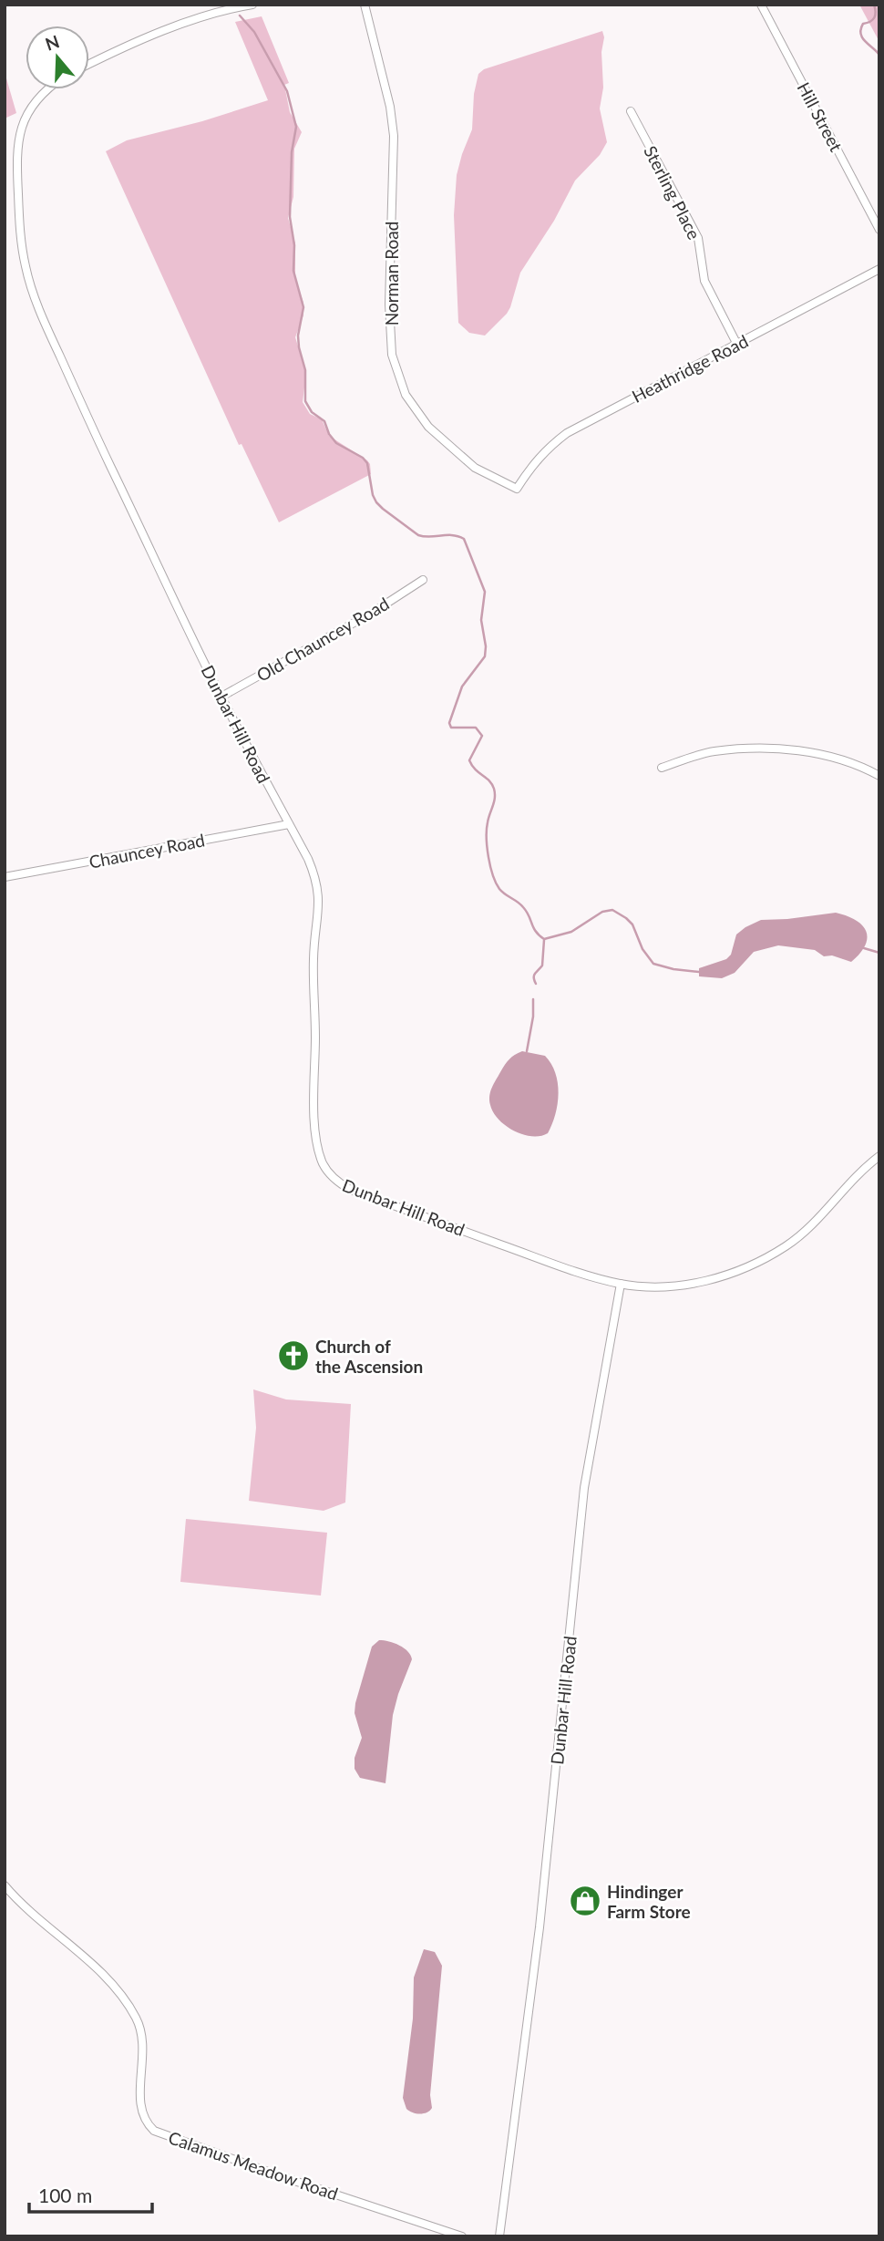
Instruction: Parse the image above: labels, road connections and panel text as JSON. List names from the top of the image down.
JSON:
{
  "streets": {
    "street": [
      "Hill Street",
      "Sterling Place",
      "Norman Road",
      "Heathridge Road",
      "Old Chauncey Road",
      "Dunbar Hill Road",
      "Chauncey Road",
      "Calamus Meadow Road"
    ]
  },
  "crossings": [
    ["Sterling Place", "Heathridge Road"],
    ["Norman Road", "Heathridge Road"],
    ["Old Chauncey Road", "Dunbar Hill Road"],
    ["Dunbar Hill Road", "Chauncey Road"]
  ],
  "places": {
    "church": ["Church of the Ascension"],
    "shop": ["Hindinger Farm Store"]
  },
  "scale_bar": "100 m",
  "north": "top"
}
